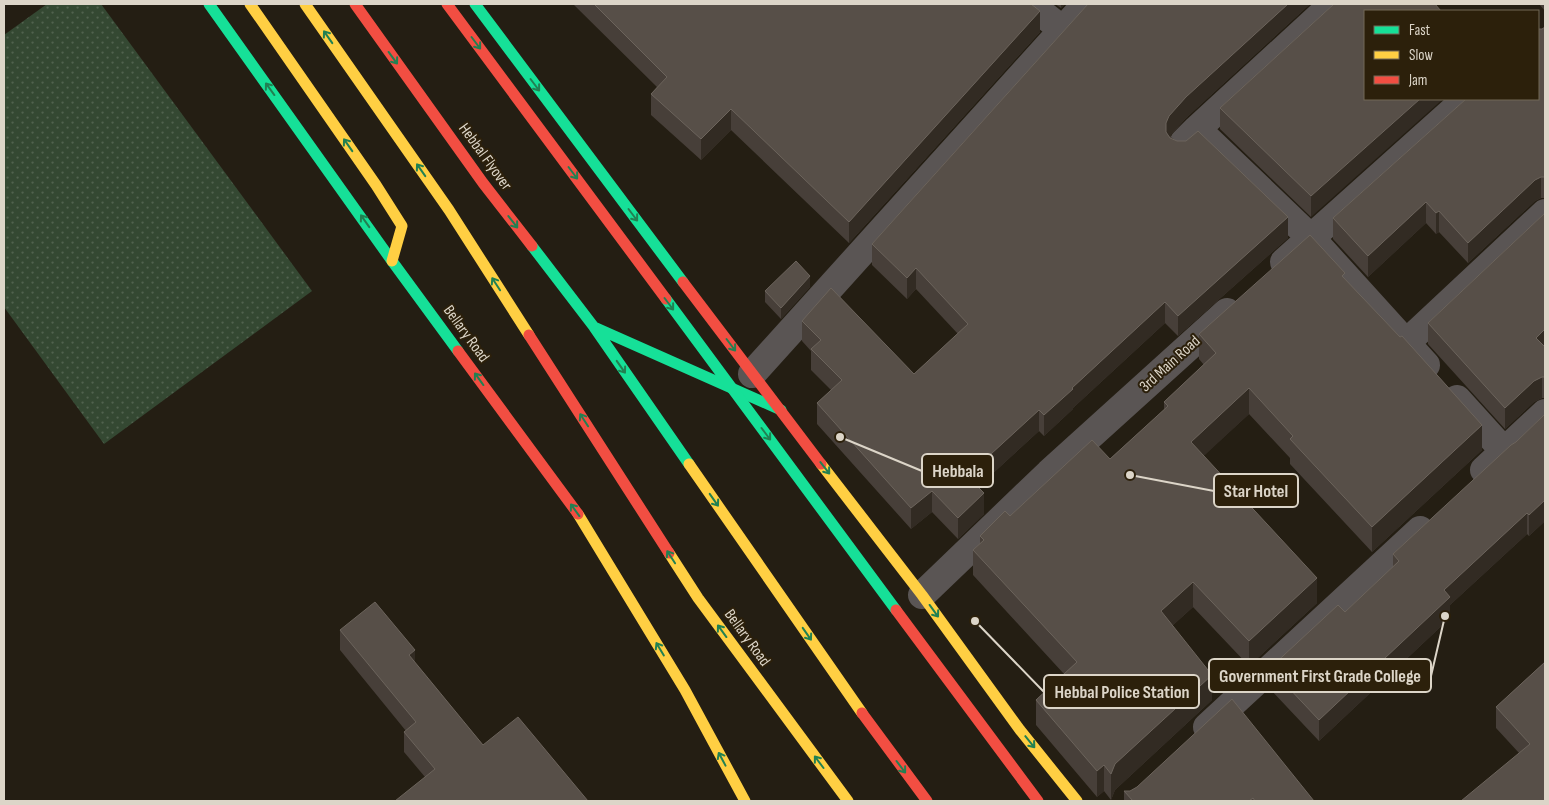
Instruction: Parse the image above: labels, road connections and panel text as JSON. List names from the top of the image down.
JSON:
{
  "streets": {
    "main road": ["Hebbal Flyover", "Bellary Road"],
    "street": ["3rd Main Road"]
  },
  "places": [
    "Hebbala",
    "Star Hotel",
    "Government First Grade College",
    "Hebbal Police Station"
  ],
  "legend": ["Fast", "Slow", "Jam"]
}
